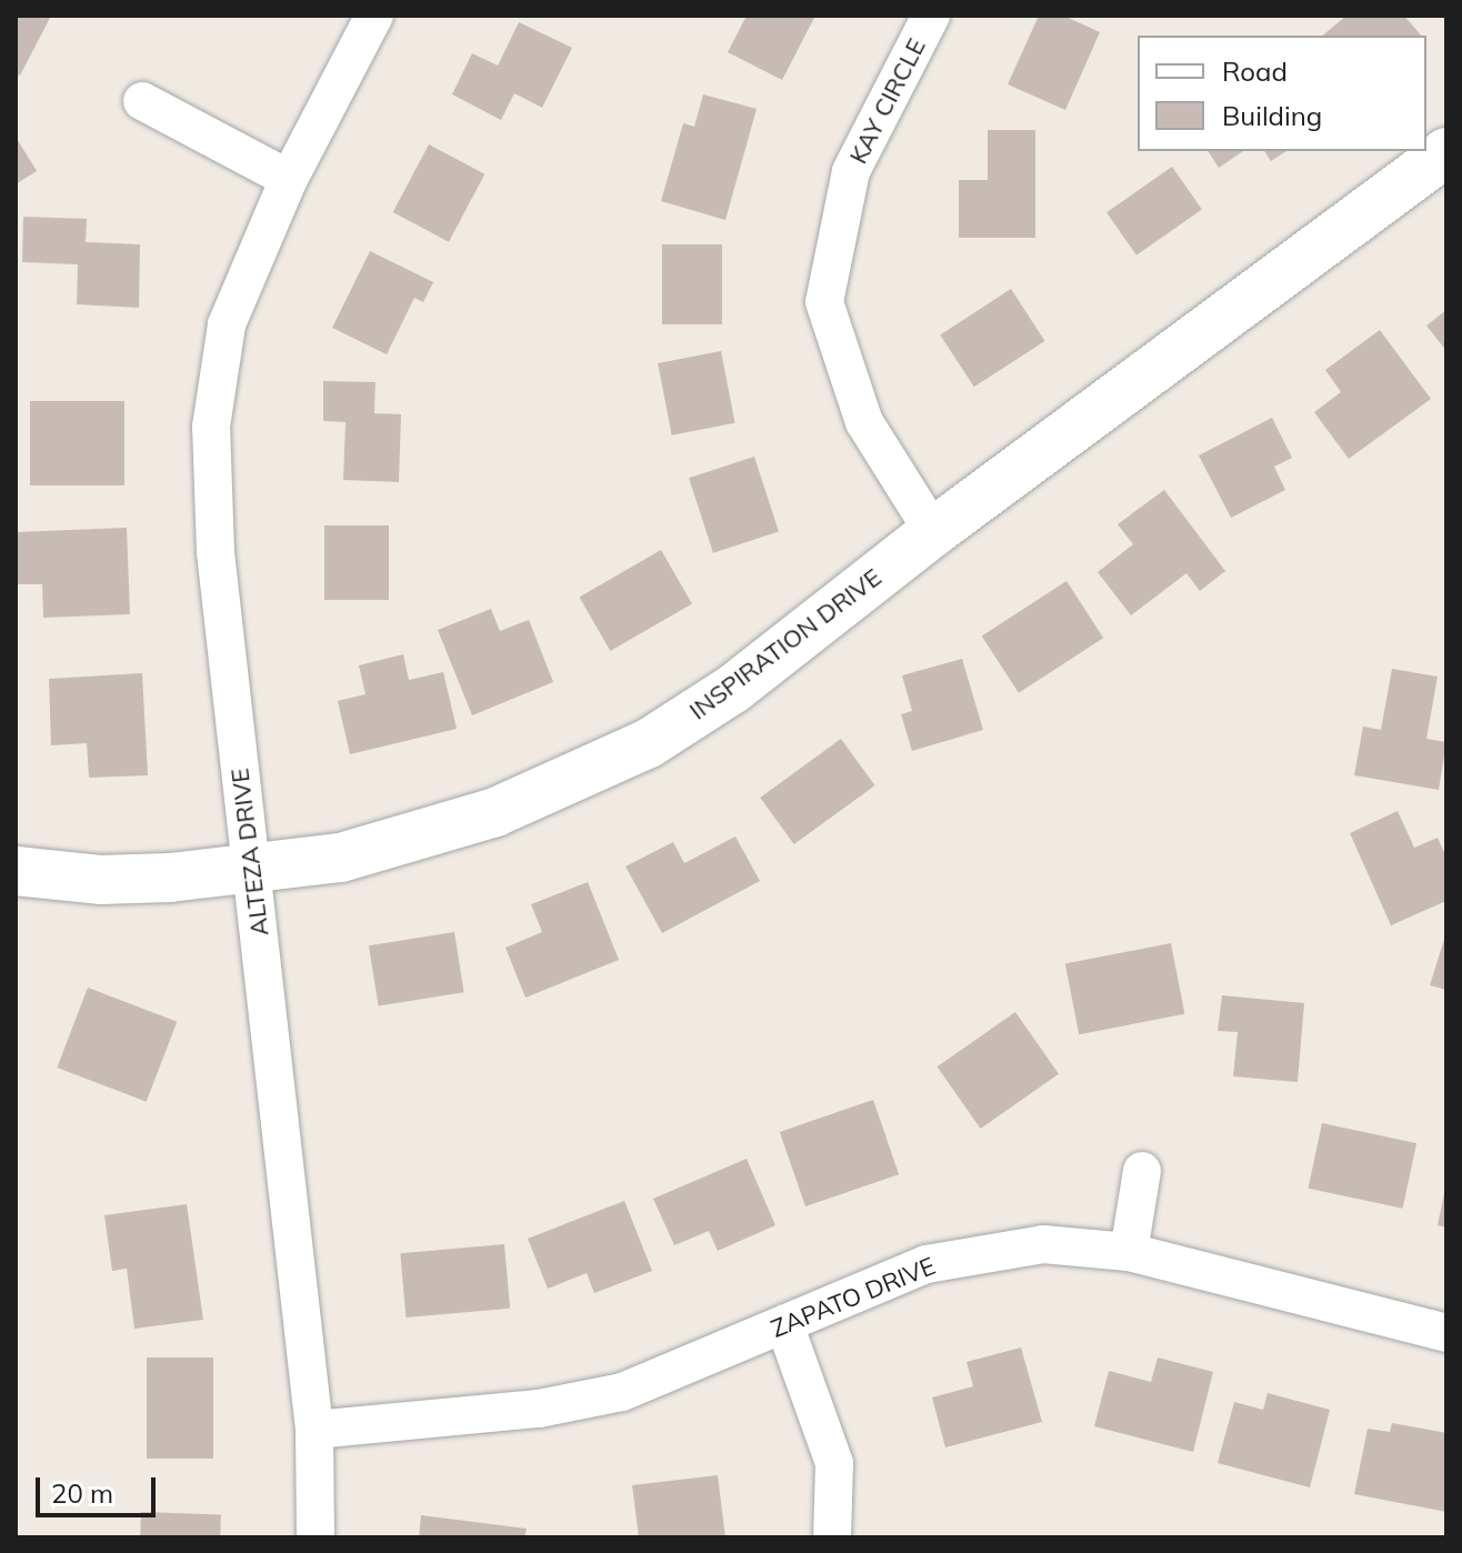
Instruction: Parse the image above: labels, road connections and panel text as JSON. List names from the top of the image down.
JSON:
{
  "streets": {
    "street": [
      "KAY CIRCLE",
      "INSPIRATION DRIVE",
      "ALTEZA DRIVE",
      "ZAPATO DRIVE"
    ]
  },
  "crossings": [
    ["KAY CIRCLE", "INSPIRATION DRIVE"],
    ["INSPIRATION DRIVE", "ALTEZA DRIVE"],
    ["ALTEZA DRIVE", "ZAPATO DRIVE"]
  ],
  "legend": ["Road", "Building"],
  "scale_bar": "20 m"
}
